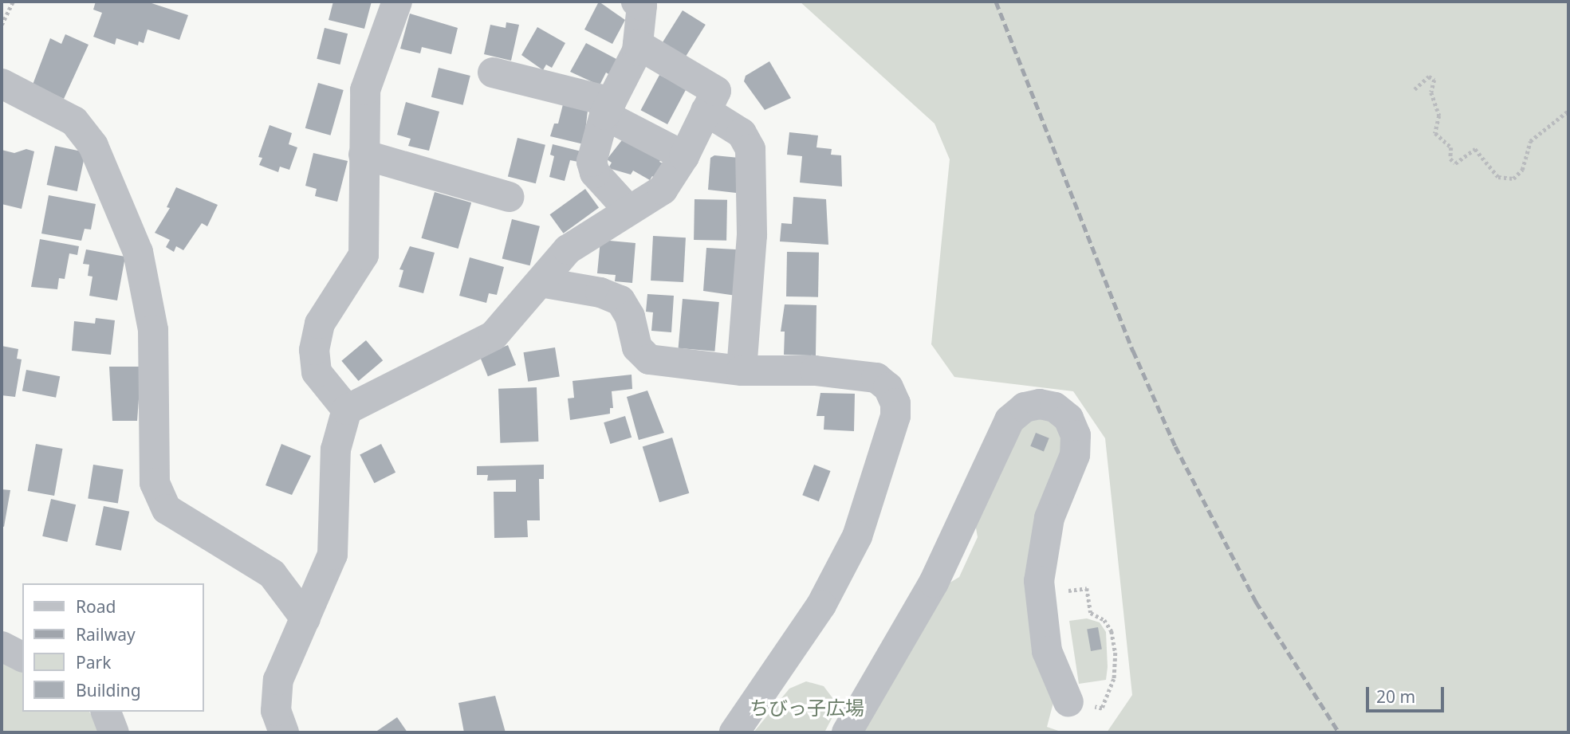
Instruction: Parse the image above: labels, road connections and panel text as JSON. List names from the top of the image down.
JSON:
{
  "parks": ["ちびっ子広場"],
  "legend": [
    "Road",
    "Railway",
    "Park",
    "Building"
  ],
  "scale_bar": "20 m"
}
